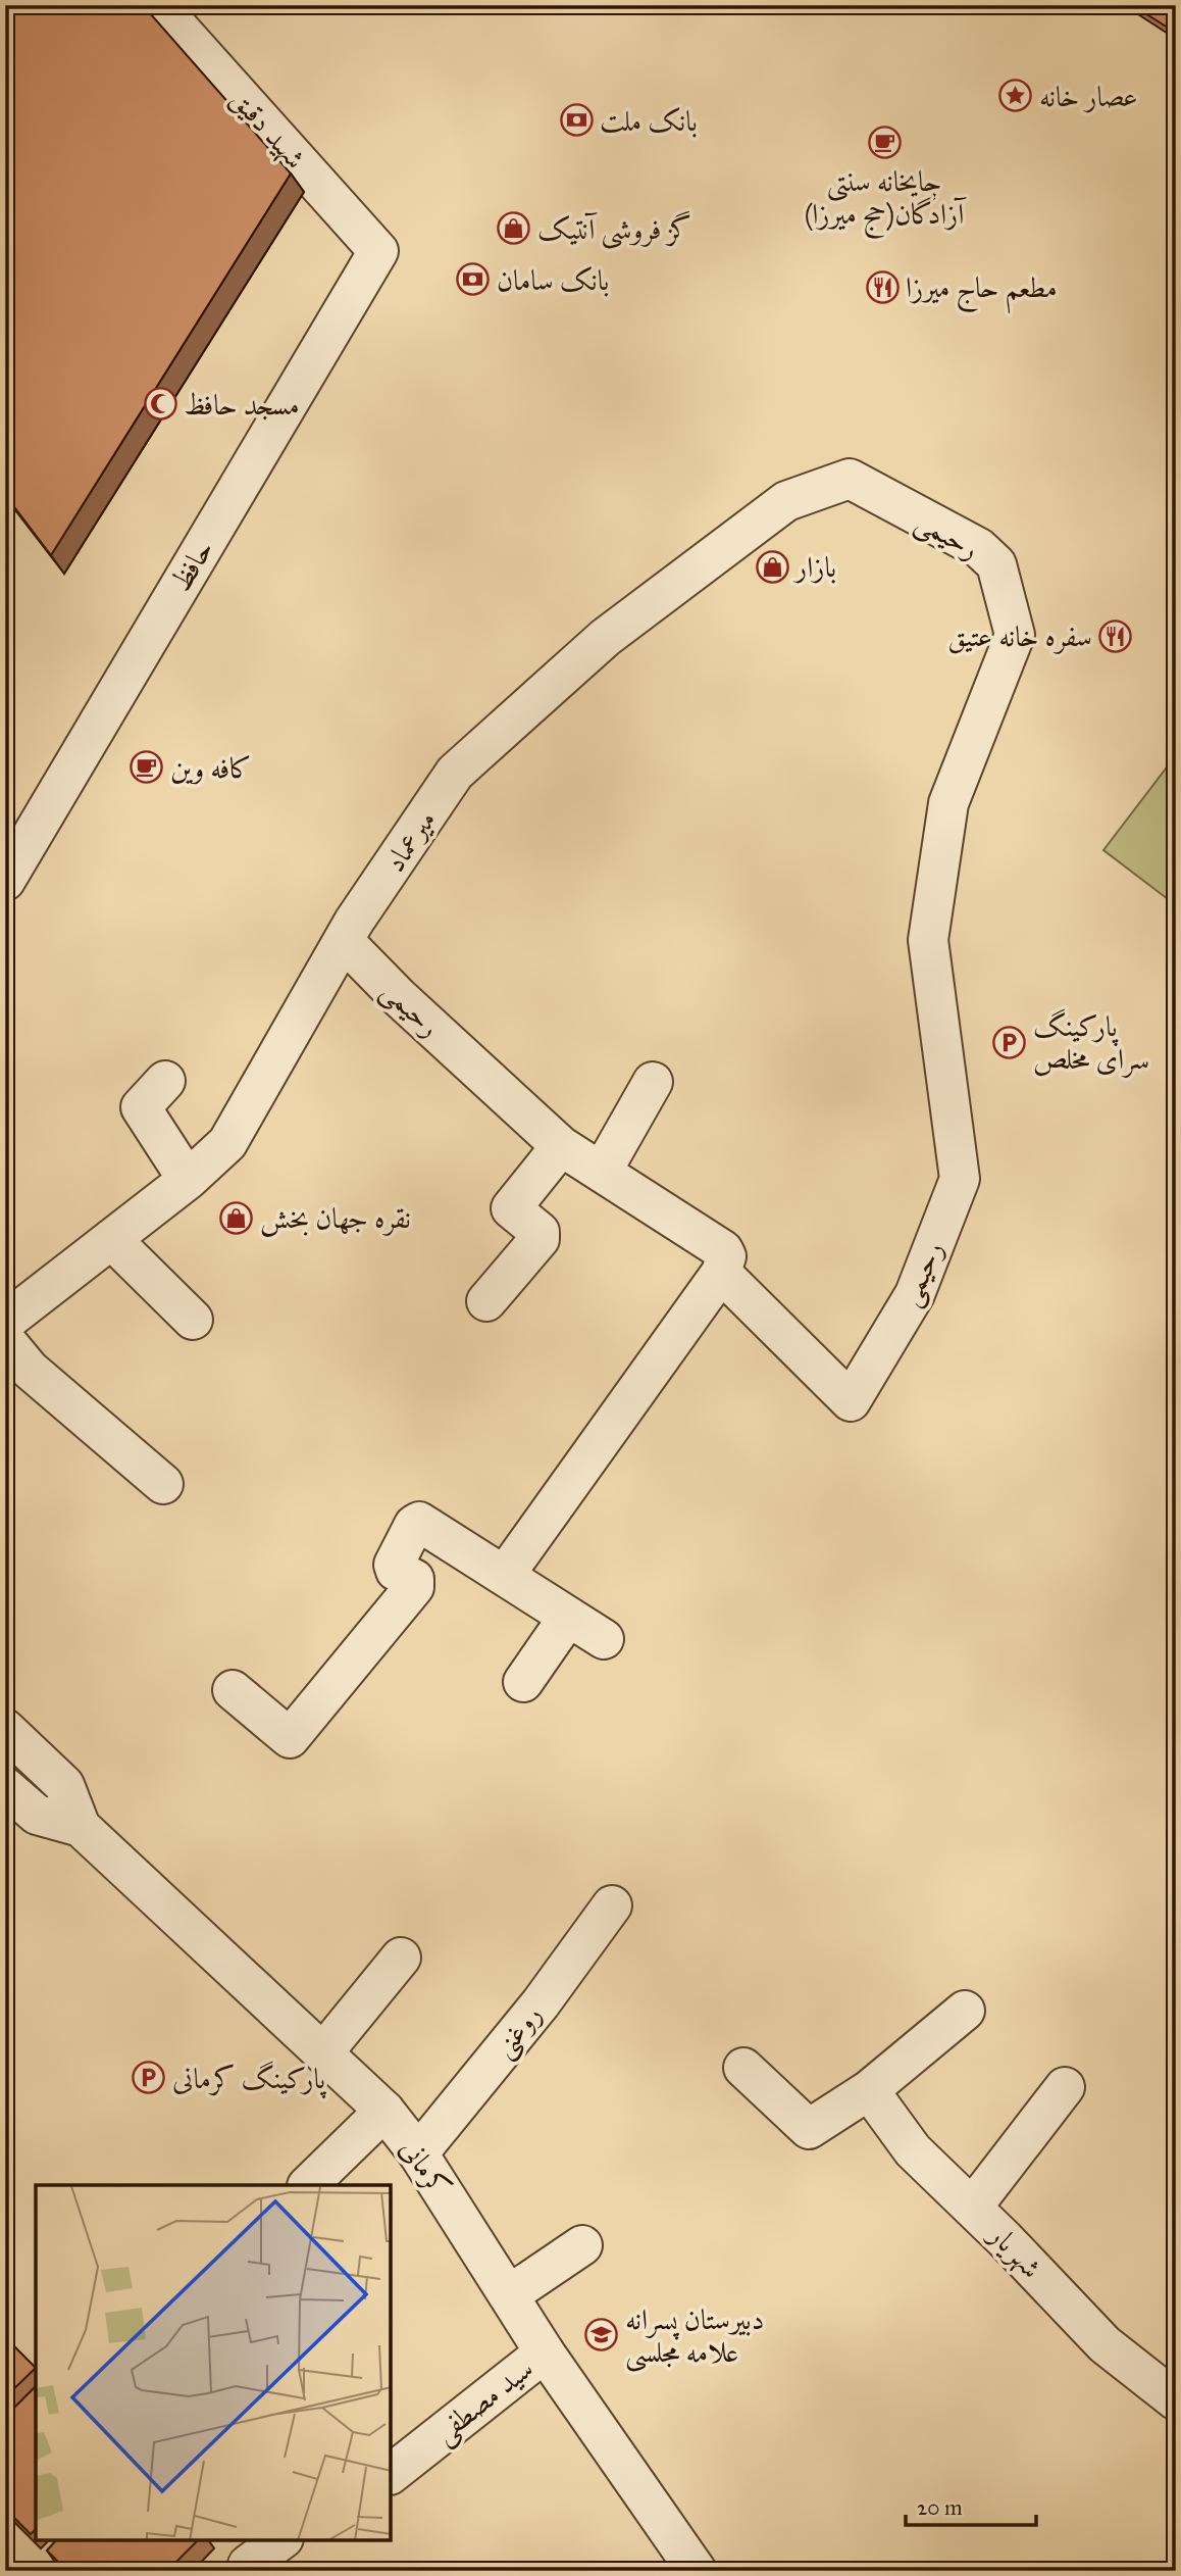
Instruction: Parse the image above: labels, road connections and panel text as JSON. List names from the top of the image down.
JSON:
{
  "streets": {
    "street": [
      "شهید دقیق",
      "رحیمی",
      "حافظ",
      "میرعماد",
      "روغنی",
      "کرمانی",
      "شهریار",
      "سید مصطفی"
    ]
  },
  "crossings": [
    ["شهید دقیق", "حافظ"],
    ["رحیمی", "میرعماد"],
    ["روغنی", "کرمانی"],
    ["کرمانی", "سید مصطفی"]
  ],
  "places": {
    "place": ["عصار خانه"],
    "bank": ["بانک ملت", "بانک سامان"],
    "cafe": ["چایخانه سنتی آزادگان(حج میرزا)", "کافه وین"],
    "shop": ["گز فروشی آنتیک", "بازار", "نقره جهان بخش"],
    "restaurant": ["مطعم حاج ميرزا", "سفره خانه عتیق"],
    "mosque": ["مسجد حافظ"],
    "parking": ["پارکینگ سرای مخلص", "پارکینگ کرمانی"],
    "school or university": ["دبیرستان پسرانه علامه مجلسی"]
  },
  "scale_bar": "20 m"
}
